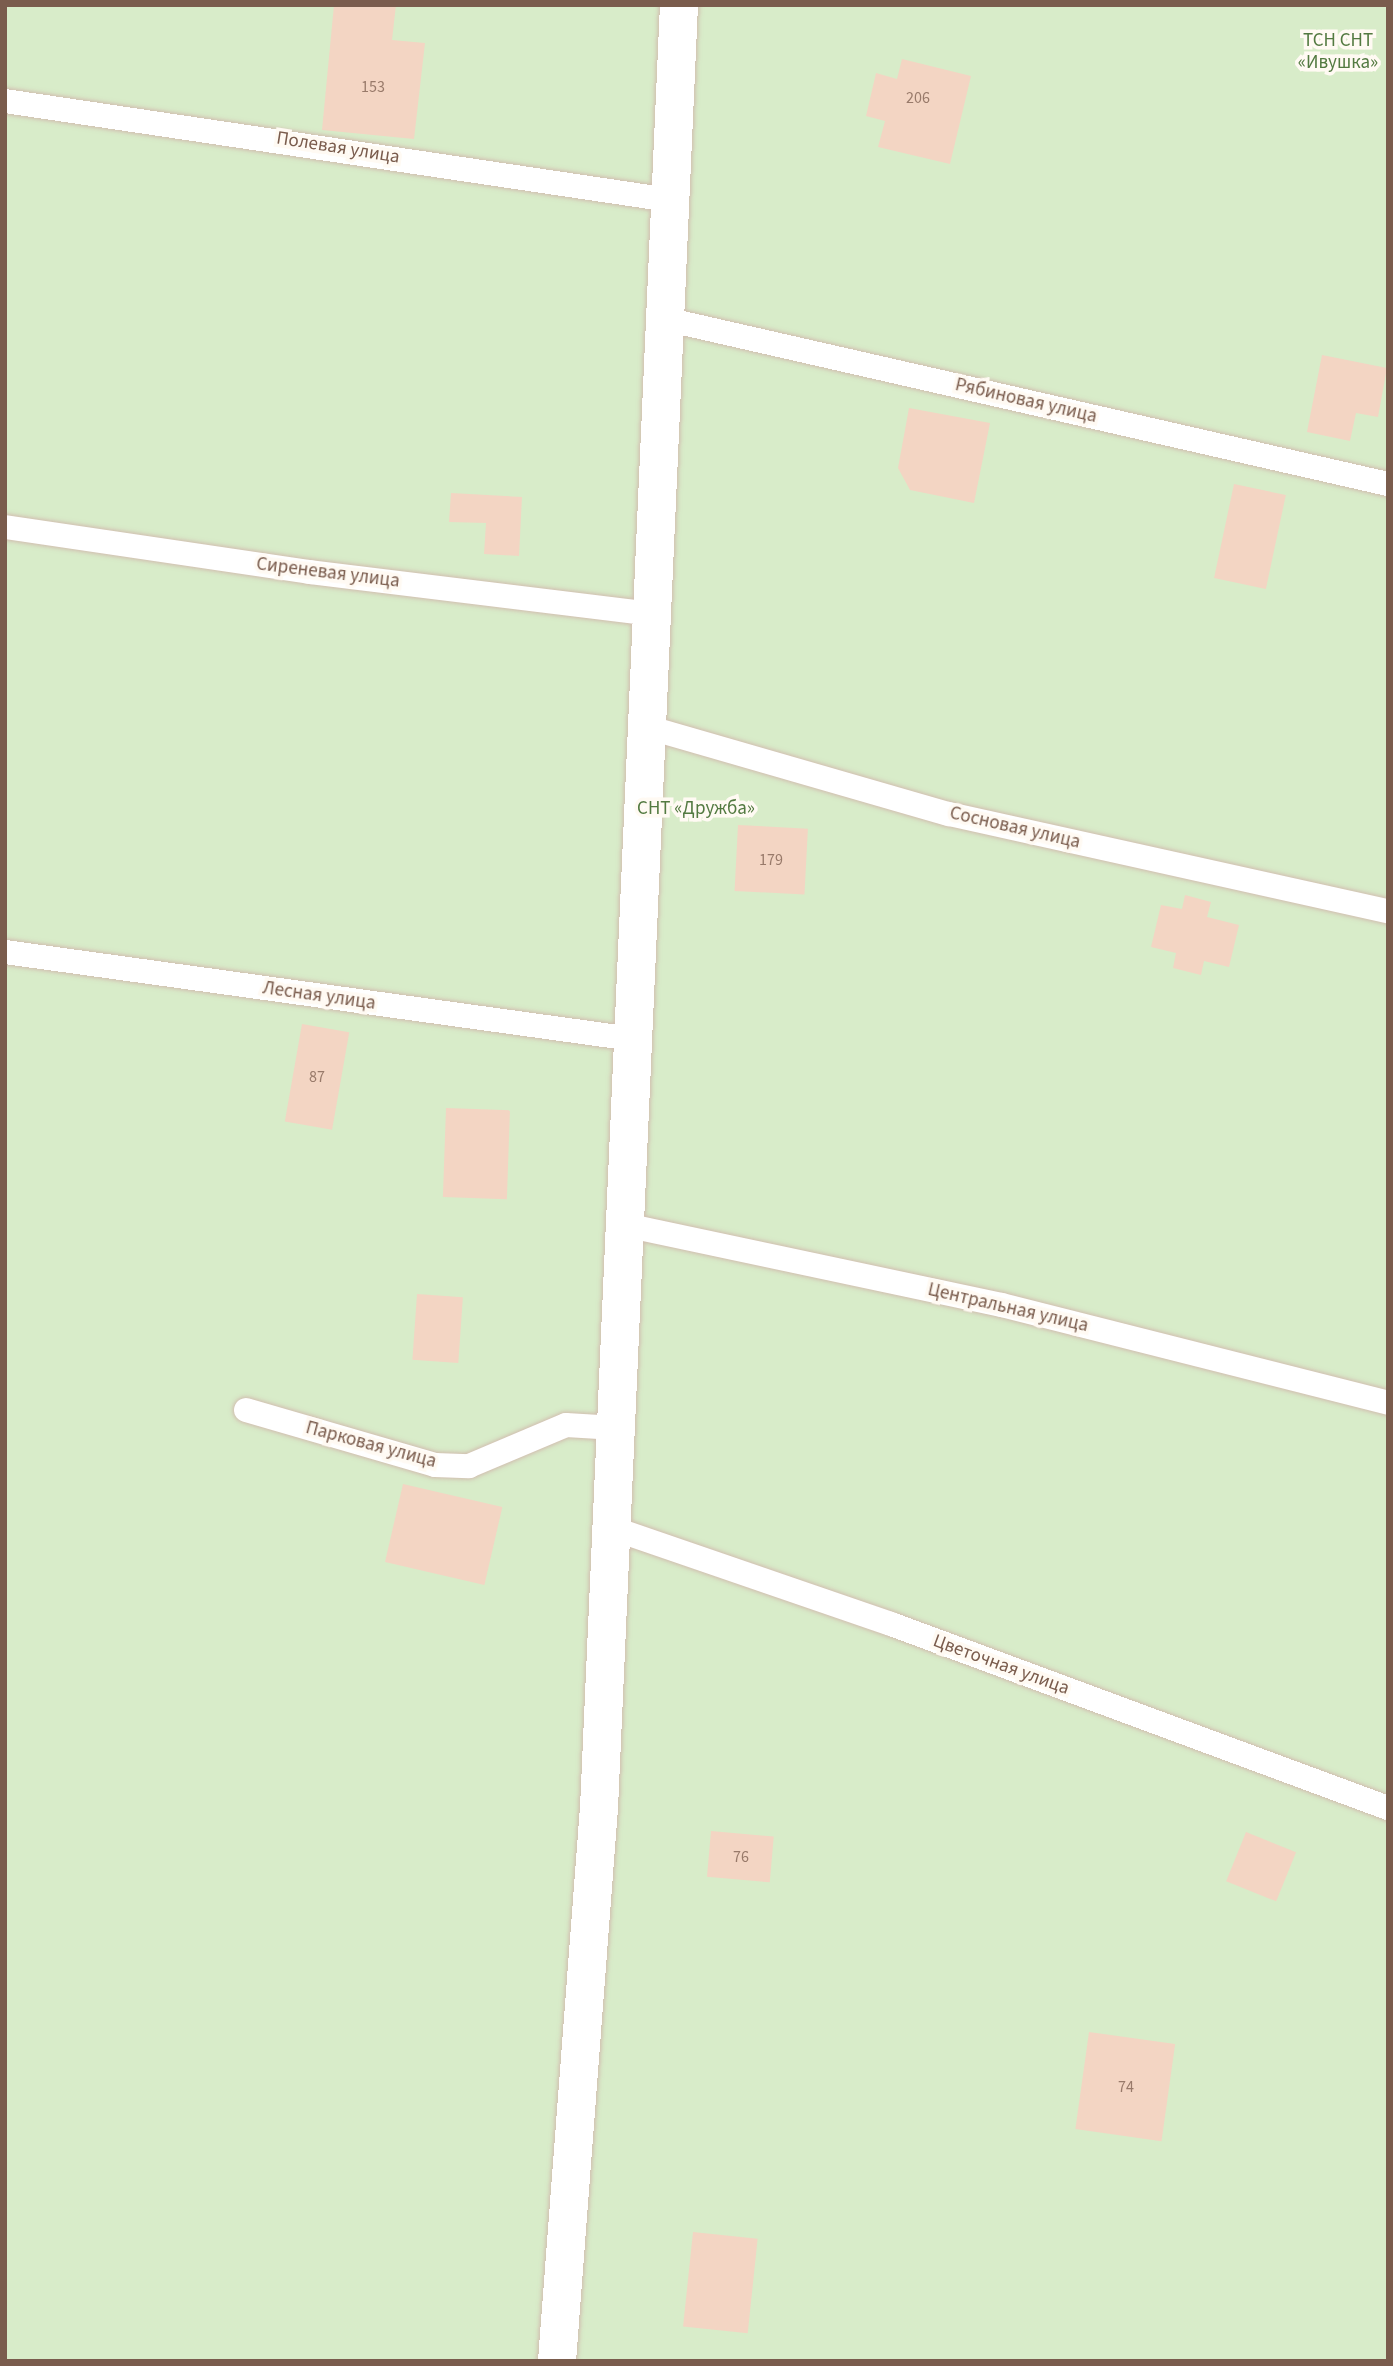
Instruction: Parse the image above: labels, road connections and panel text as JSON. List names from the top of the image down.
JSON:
{
  "streets": {
    "lane": [
      "Полевая улица",
      "Рябиновая улица",
      "Сиреневая улица",
      "Сосновая улица",
      "Лесная улица",
      "Центральная улица",
      "Парковая улица",
      "Цветочная улица"
    ]
  },
  "parks": ["ТСН СНТ «Ивушка»", "СНТ «Дружба»"],
  "house_numbers": [
    "153",
    "206",
    "179",
    "87",
    "76",
    "74"
  ]
}
